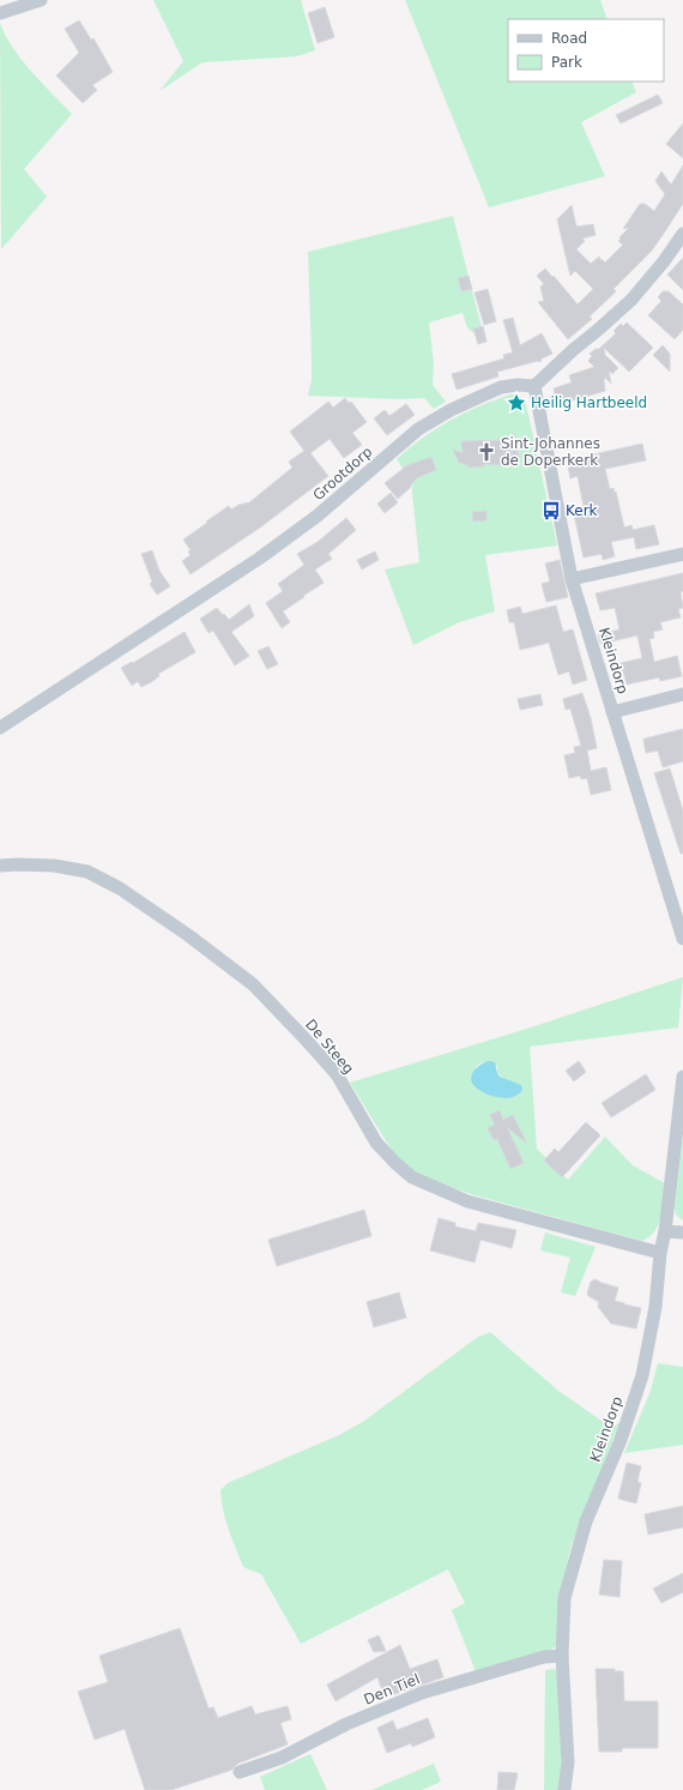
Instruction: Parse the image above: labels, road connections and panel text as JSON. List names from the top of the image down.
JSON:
{
  "streets": {
    "street": [
      "Grootdorp",
      "Kleindorp",
      "De Steeg",
      "Den Tiel"
    ]
  },
  "crossings": [
    ["Grootdorp", "Kleindorp"],
    ["Kleindorp", "De Steeg"],
    ["Kleindorp", "Den Tiel"]
  ],
  "places": {
    "place": ["Heilig Hartbeeld"],
    "church": ["Sint-Johannes de Doperkerk"],
    "bus stop": ["Kerk"]
  },
  "legend": ["Road", "Park"]
}
